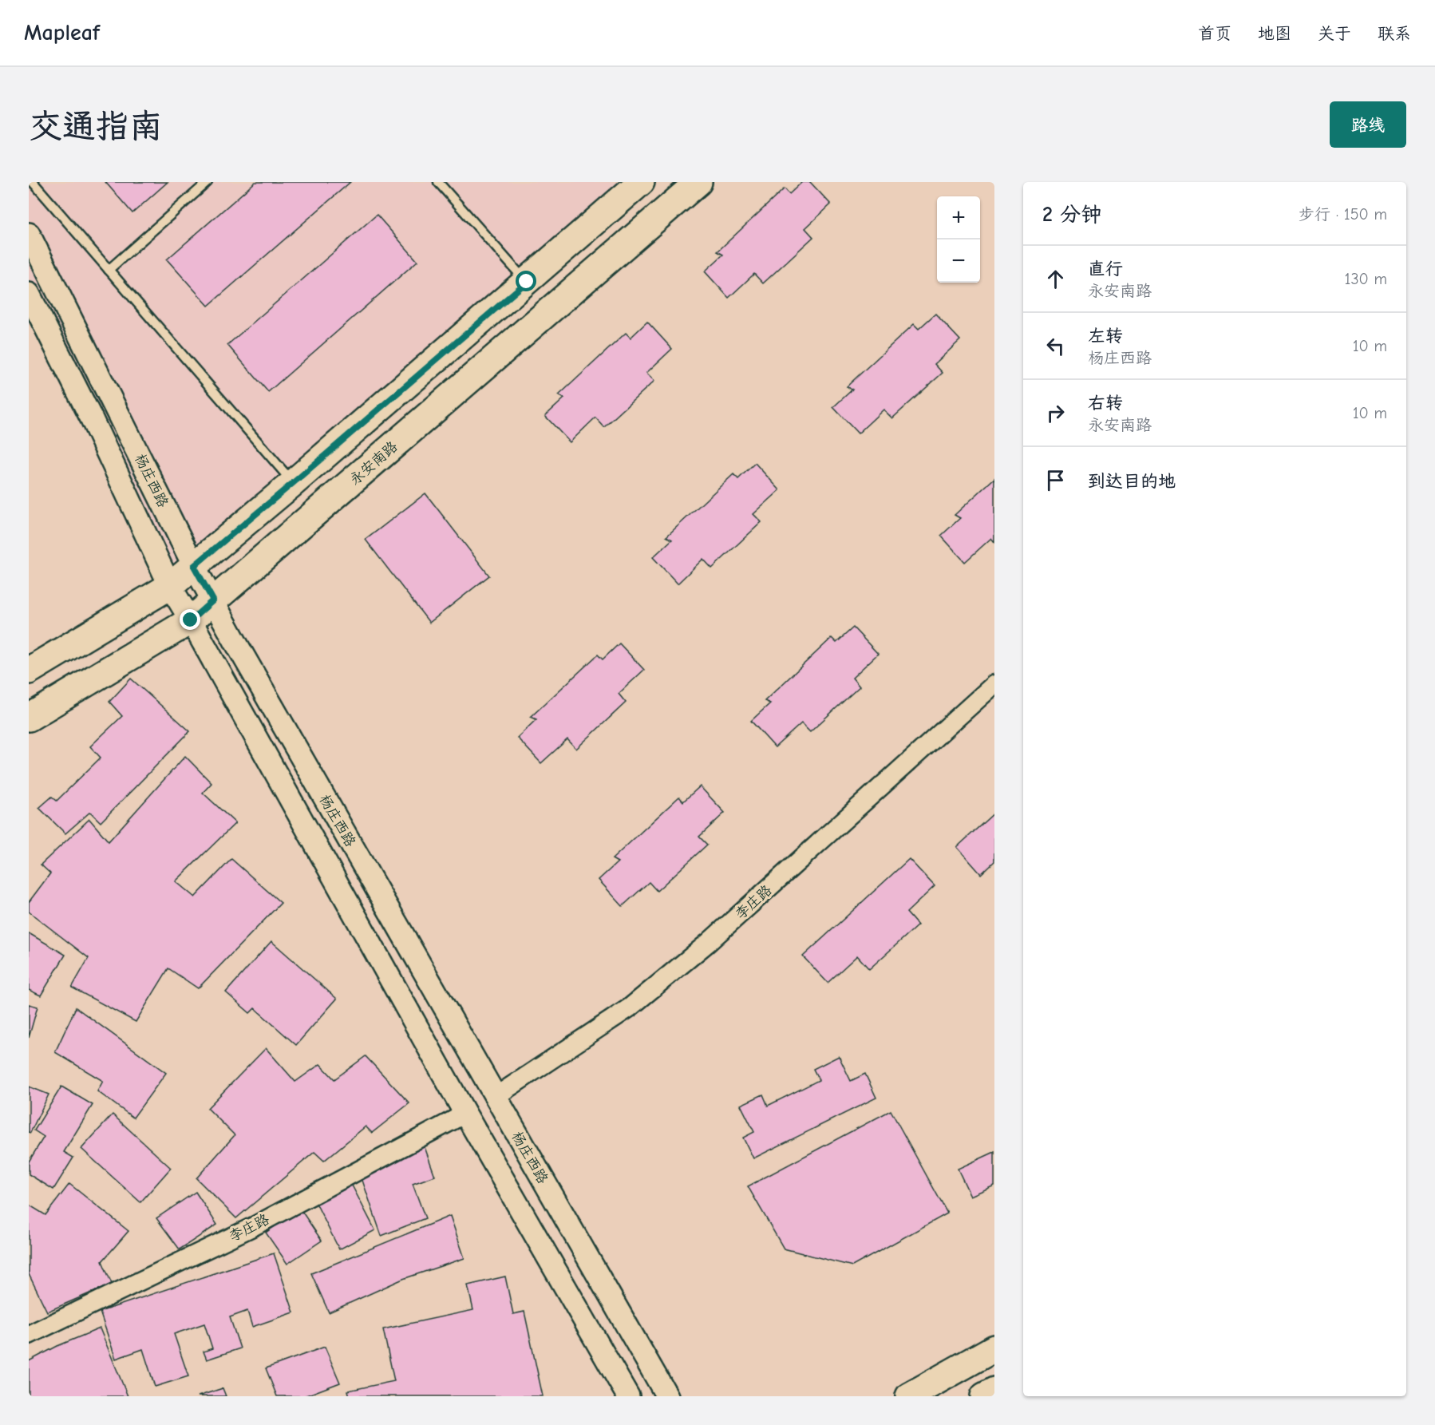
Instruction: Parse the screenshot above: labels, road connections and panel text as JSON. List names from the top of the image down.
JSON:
{
  "streets": {
    "main road": ["永安南路"],
    "street": ["杨庄西路", "李庄路"]
  },
  "crossings": [
    ["永安南路", "杨庄西路"],
    ["杨庄西路", "李庄路"]
  ],
  "page": {
    "header": "Mapleaf",
    "nav": [
      "首页",
      "地图",
      "关于",
      "联系"
    ],
    "buttons": "路线",
    "title": "交通指南",
    "heading": ["2 分钟", "步行 · 150 m"],
    "map_buttons": ["+", "−"],
    "list": [
      ["直行", "永安南路", "130 m"],
      ["左转", "杨庄西路", "10 m"],
      ["右转", "永安南路", "10 m"],
      "到达目的地"
    ]
  }
}
